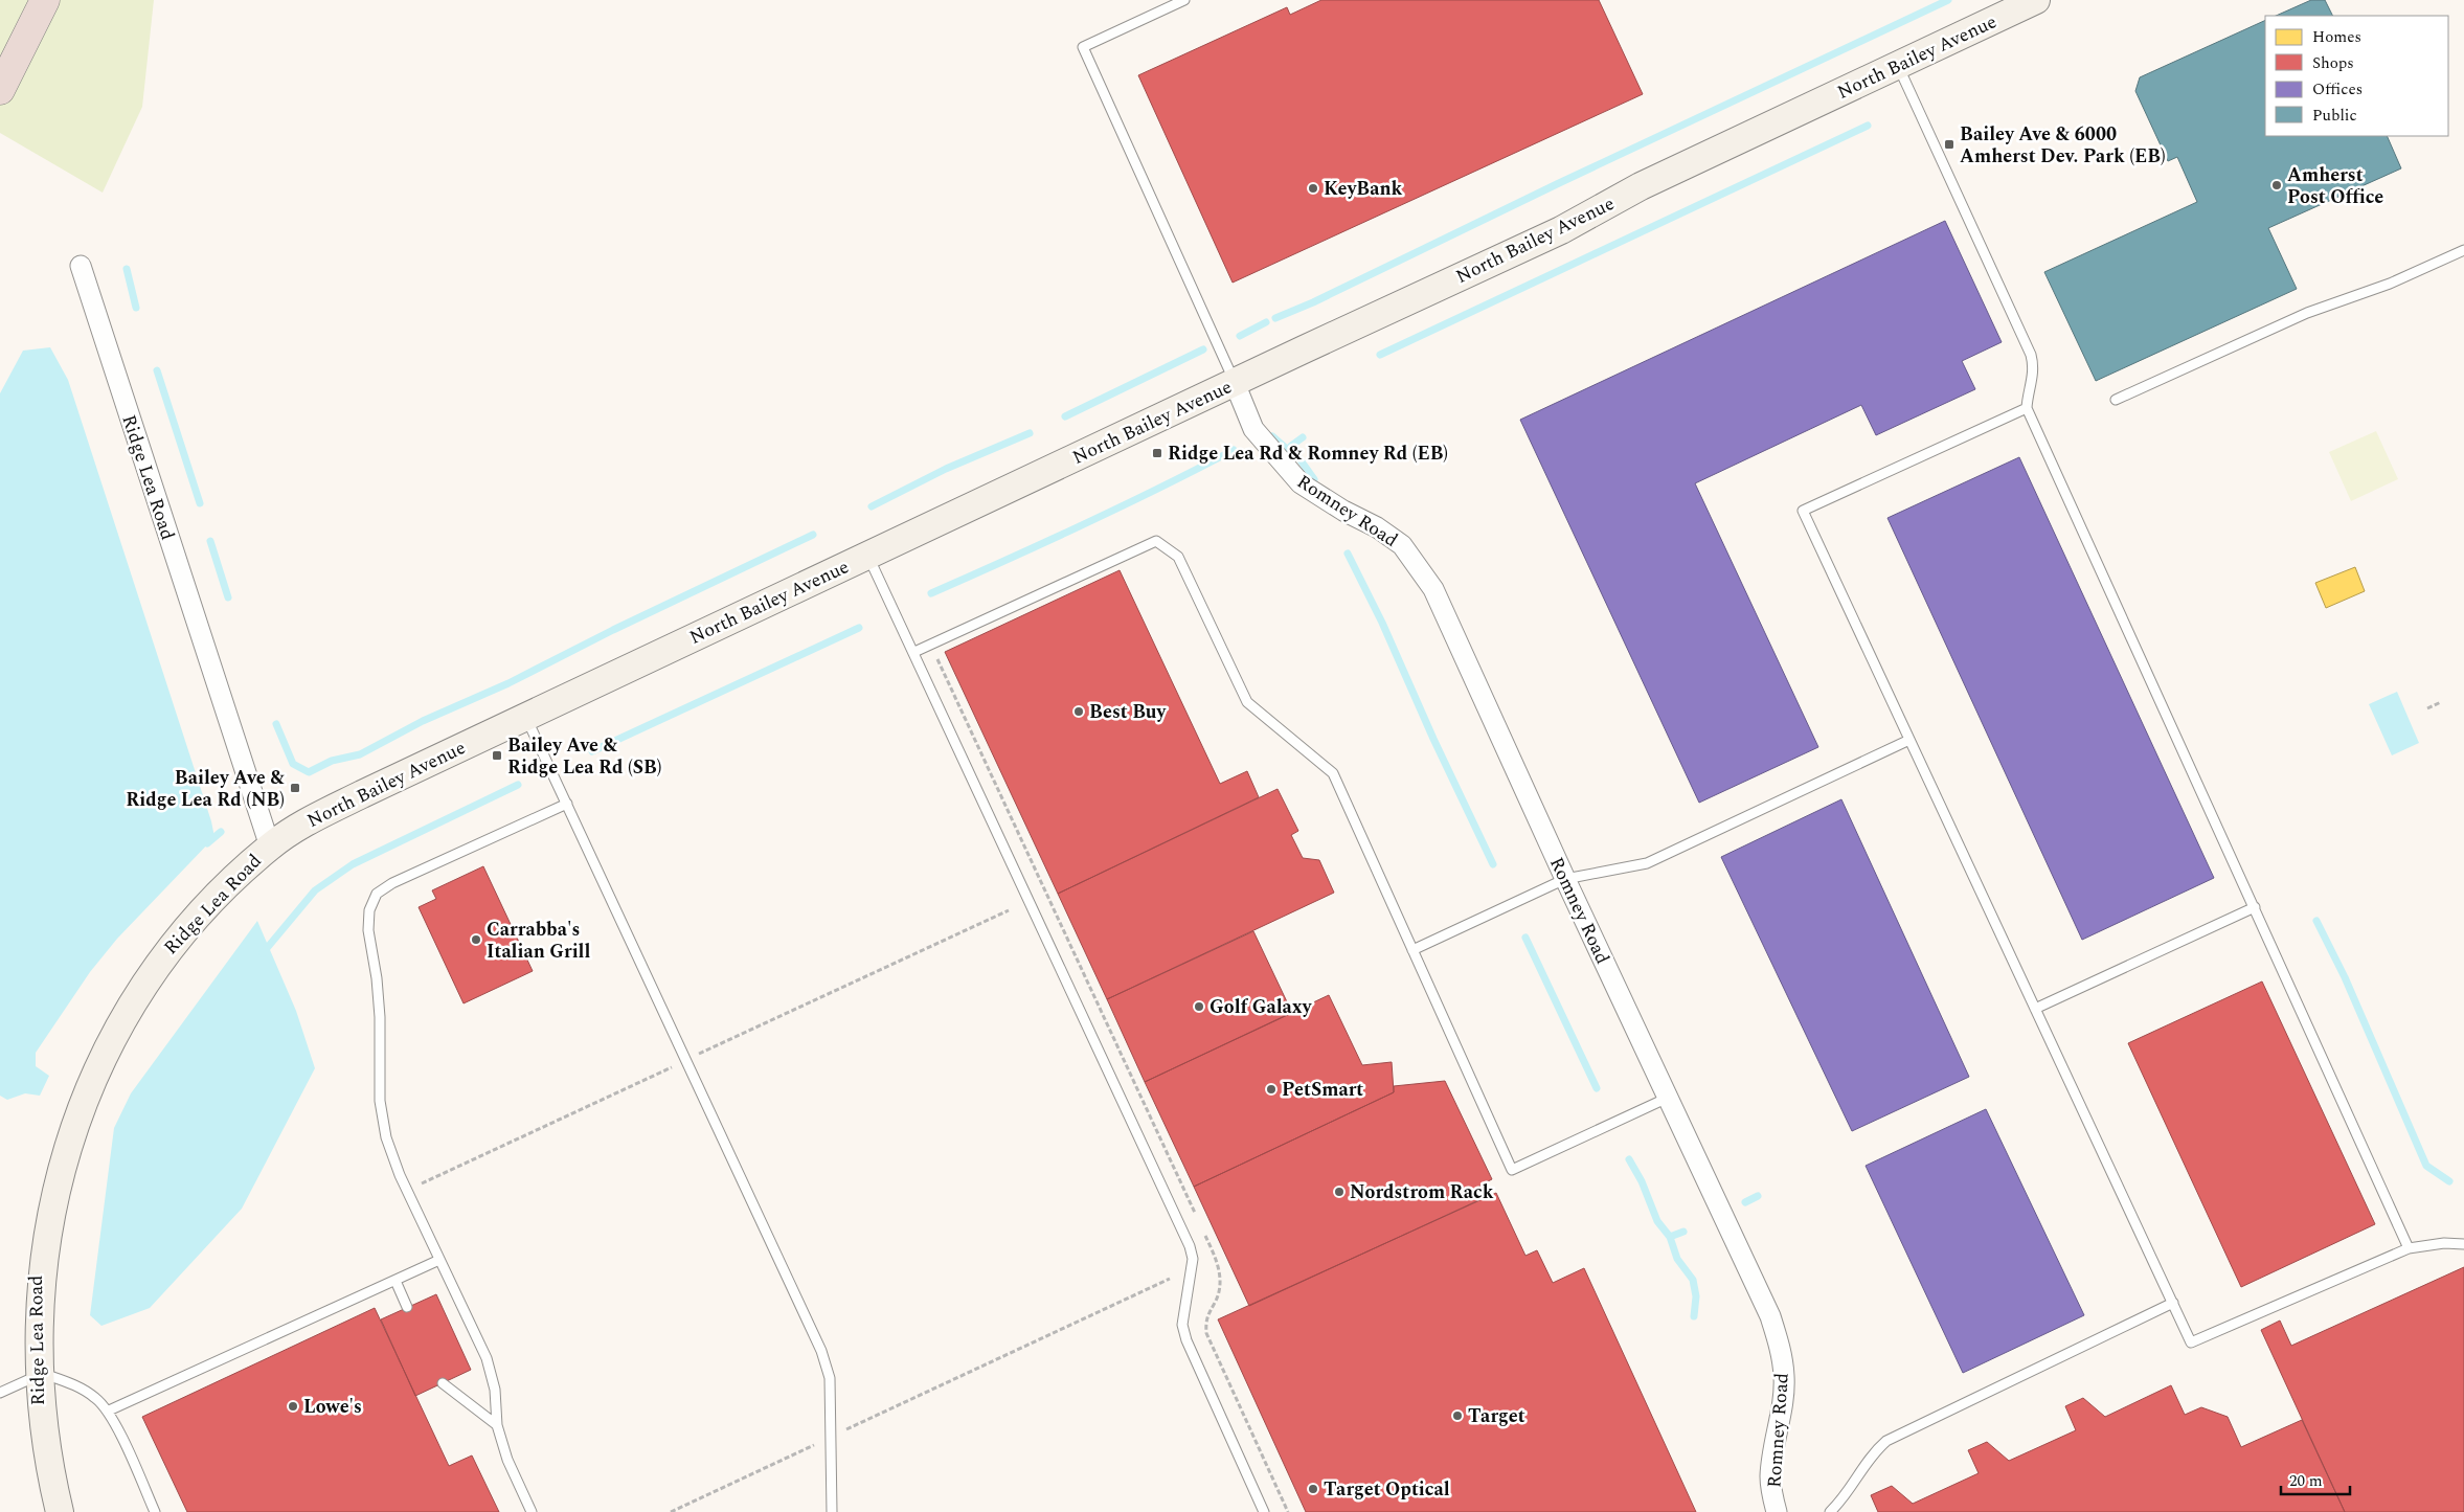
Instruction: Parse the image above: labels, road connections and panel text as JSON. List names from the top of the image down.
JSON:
{
  "streets": {
    "street": ["North Bailey Avenue", "Ridge Lea Road", "Romney Road"]
  },
  "crossings": [
    ["North Bailey Avenue", "Ridge Lea Road"],
    ["North Bailey Avenue", "Romney Road"]
  ],
  "places": {
    "transit": [
      "Bailey Ave & 6000 Amherst Dev. Park (EB)",
      "Ridge Lea Rd & Romney Rd (EB)",
      "Bailey Ave & Ridge Lea Rd (SB)",
      "Bailey Ave & Ridge Lea Rd (NB)"
    ],
    "other": [
      "Amherst Post Office",
      "KeyBank",
      "Best Buy",
      "Carrabba's Italian Grill",
      "Golf Galaxy",
      "PetSmart",
      "Nordstrom Rack",
      "Lowe's",
      "Target",
      "Target Optical"
    ]
  },
  "legend": [
    "Homes",
    "Shops",
    "Offices",
    "Public"
  ],
  "scale_bar": "20 m"
}
